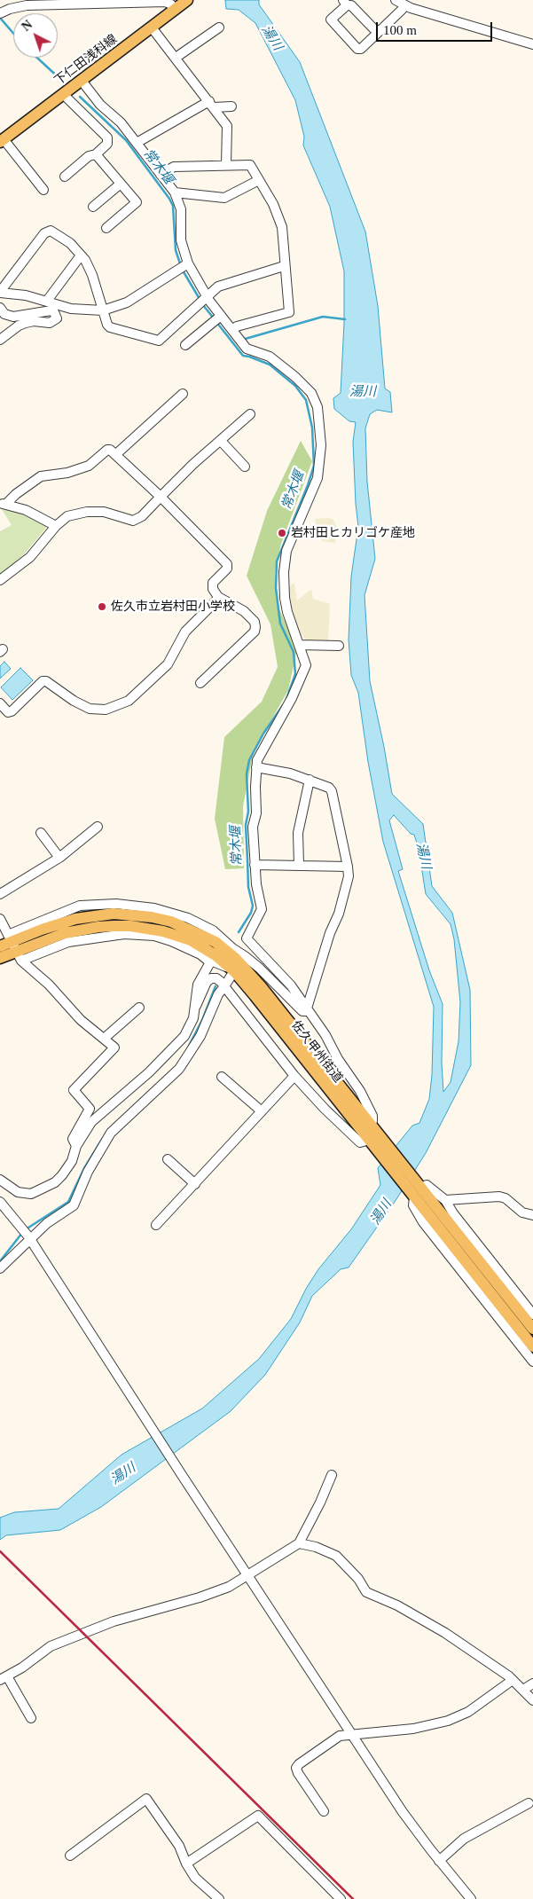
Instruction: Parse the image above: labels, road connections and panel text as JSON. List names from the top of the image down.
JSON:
{
  "streets": {
    "main road": ["下仁田浅科線", "佐久甲州街道"]
  },
  "water": ["湯川", "常木堰"],
  "places": ["岩村田ヒカリゴケ産地", "佐久市立岩村田小学校"],
  "scale_bar": "100 m",
  "north": "top left"
}
